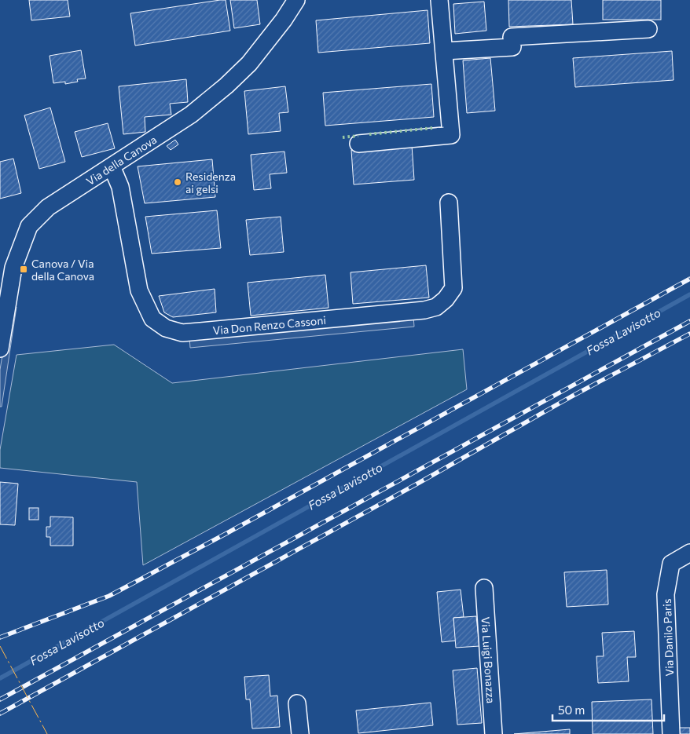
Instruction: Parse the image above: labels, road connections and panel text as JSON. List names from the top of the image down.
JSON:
{
  "streets": {
    "street": [
      "Via della Canova",
      "Via Don Renzo Cassoni",
      "Via Danilo Paris",
      "Via Luigi Bonazza"
    ]
  },
  "crossings": [
    ["Via della Canova", "Via Don Renzo Cassoni"]
  ],
  "water": ["Fossa Lavisotto"],
  "places": {
    "other": ["Residenza ai gelsi"],
    "transit": ["Canova / Via della Canova"]
  },
  "scale_bar": "50 m"
}
